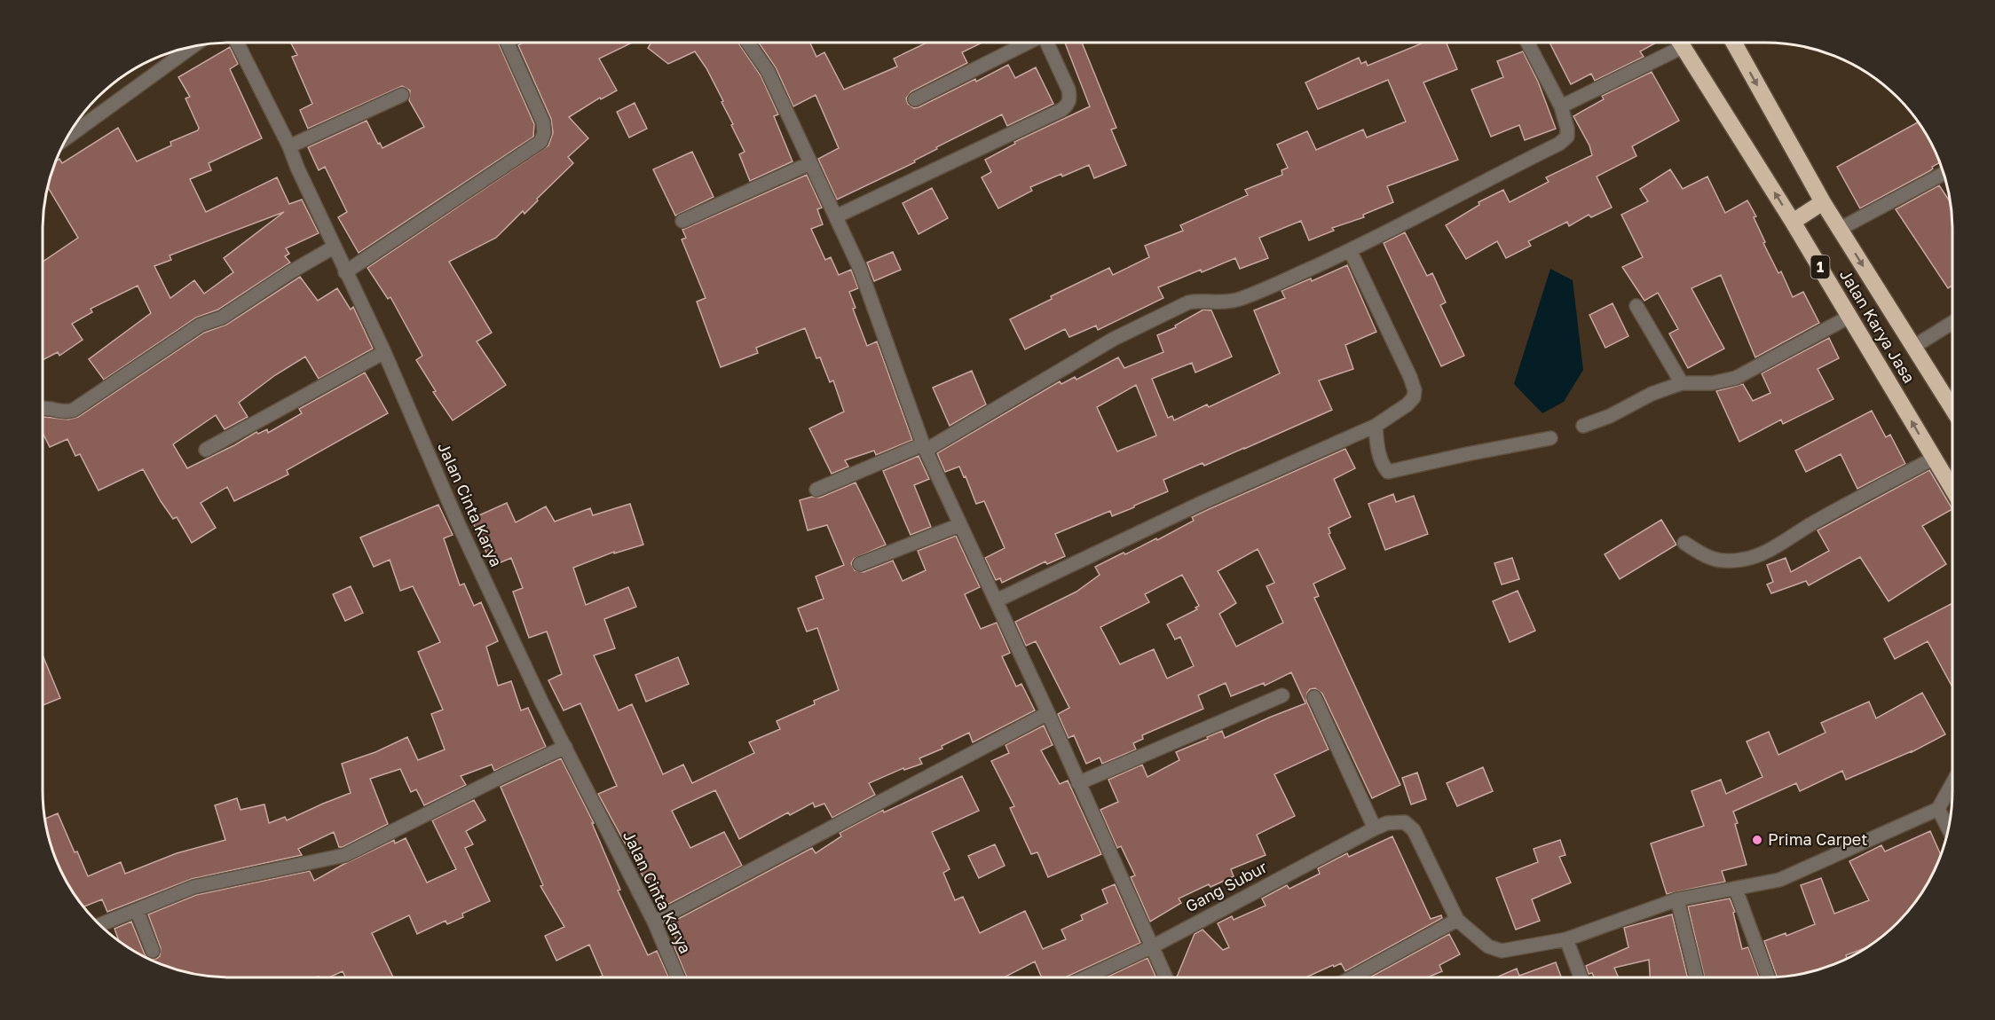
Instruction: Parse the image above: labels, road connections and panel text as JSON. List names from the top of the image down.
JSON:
{
  "streets": {
    "highway": ["1", "Jalan Karya Jasa"],
    "street": ["Jalan Cinta Karya", "Gang Subur"]
  },
  "places": ["Prima Carpet"]
}
